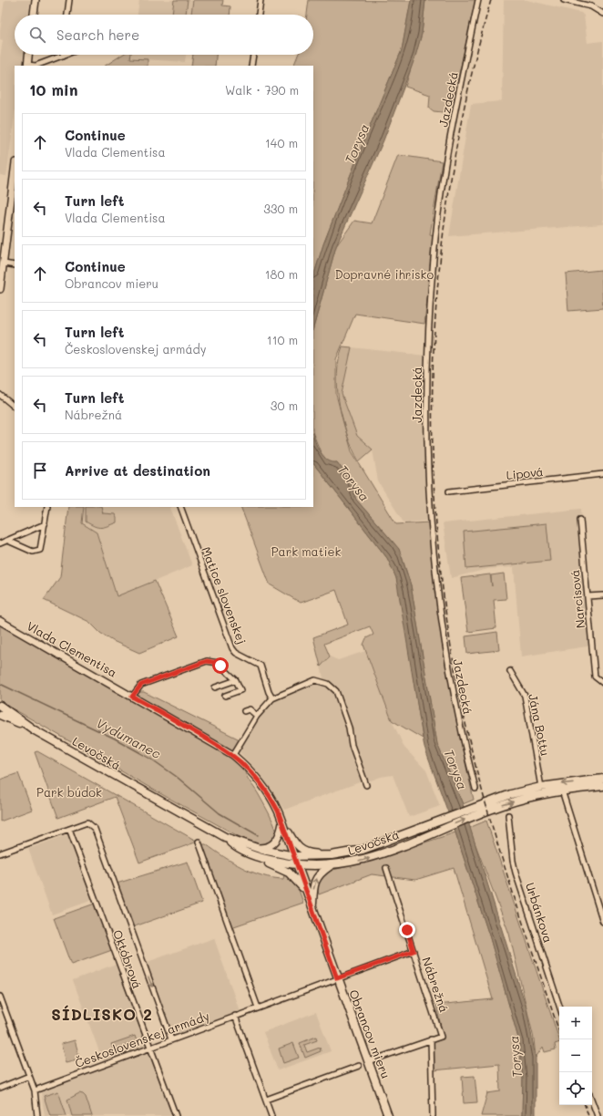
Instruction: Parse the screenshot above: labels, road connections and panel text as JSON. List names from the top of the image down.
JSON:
{
  "streets": {
    "main road": ["Levočská", "Obrancov mieru"],
    "street": [
      "Jazdecká",
      "Lipová",
      "Matice slovenskej",
      "Narcisová",
      "Vlada Clementisa",
      "Jána Bottu",
      "Urbánkova",
      "Októbrová",
      "Nábrežná",
      "Československej armády"
    ]
  },
  "crossings": [
    ["Vlada Clementisa", "Levočská"],
    ["Vlada Clementisa", "Obrancov mieru"],
    ["Levočská", "Obrancov mieru"],
    ["Októbrová", "Československej armády"],
    ["Nábrežná", "Československej armády"],
    ["Obrancov mieru", "Československej armády"]
  ],
  "districts": ["SÍDLISKO 2"],
  "water": ["Torysa", "Vydumanec"],
  "parks": ["Dopravné ihrisko", "Park matiek", "Park búdok"],
  "page": {
    "search": "Search here",
    "heading": ["10 min", "Walk · 790 m"],
    "list": [
      ["Continue", "Vlada Clementisa", "140 m"],
      ["Turn left", "Vlada Clementisa", "330 m"],
      ["Continue", "Obrancov mieru", "180 m"],
      ["Turn left", "Československej armády", "110 m"],
      ["Turn left", "Nábrežná", "30 m"],
      "Arrive at destination"
    ],
    "map_buttons": ["+", "−"]
  }
}
